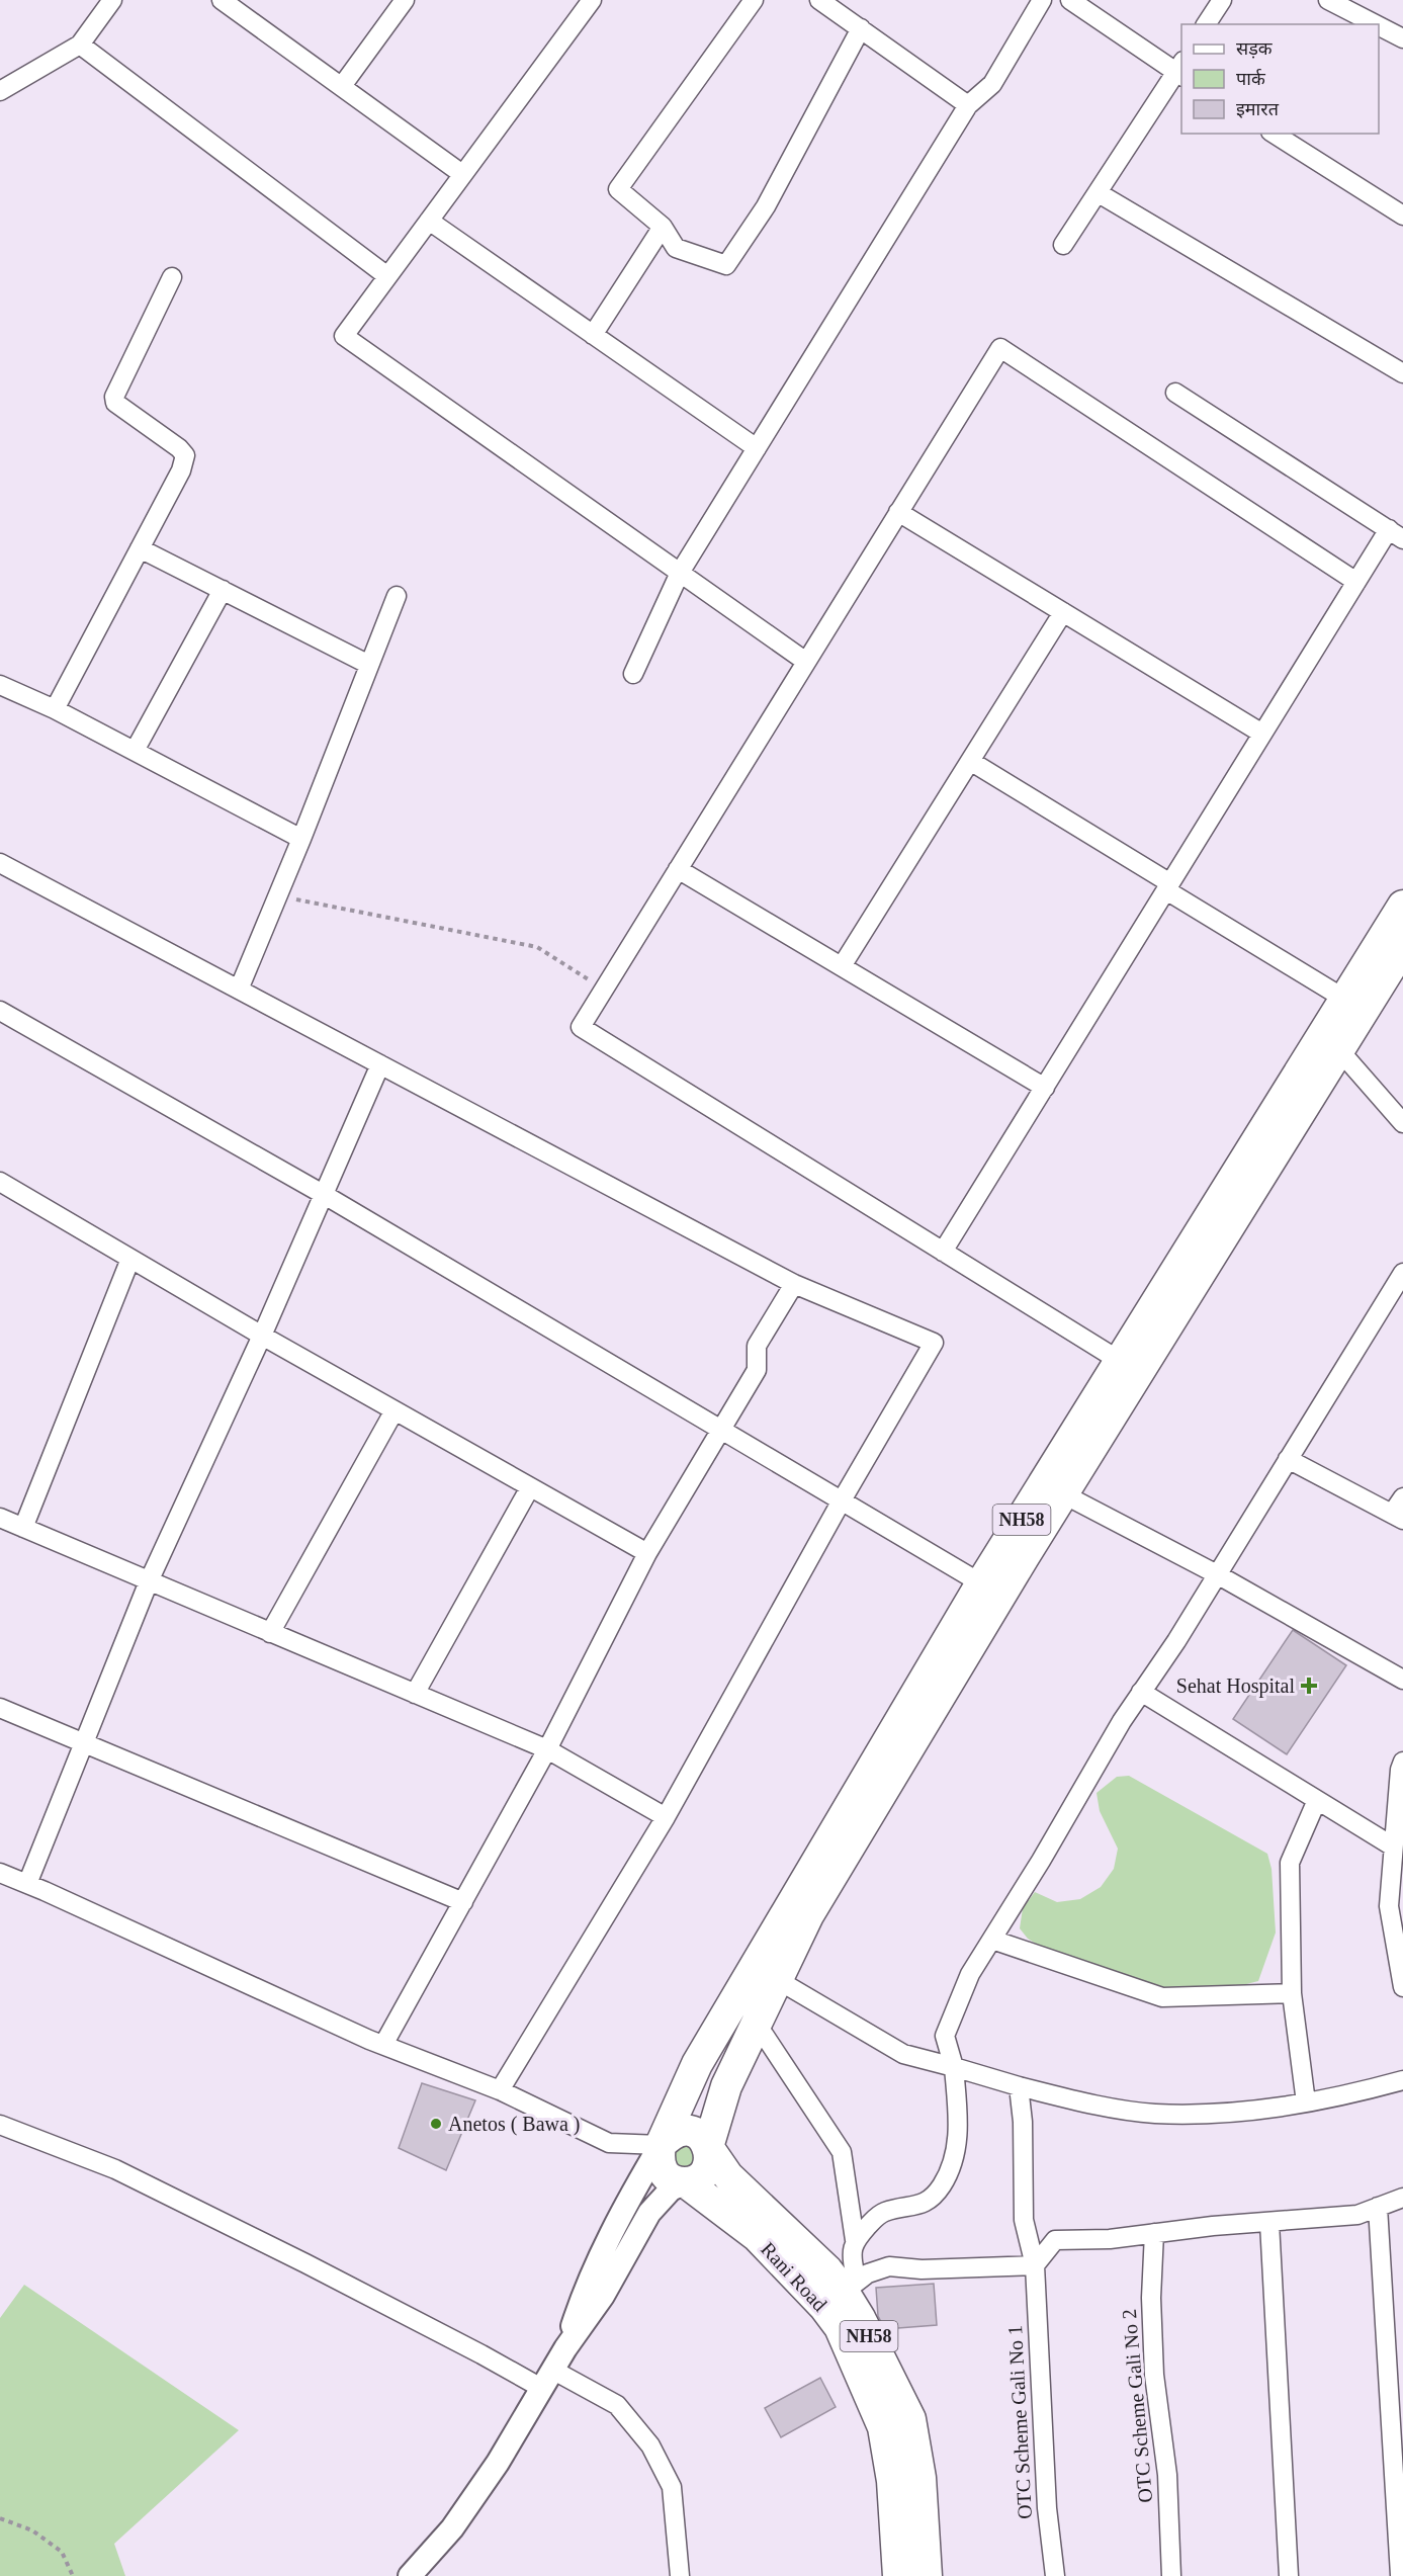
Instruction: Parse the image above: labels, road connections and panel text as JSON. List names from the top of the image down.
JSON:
{
  "streets": {
    "highway": ["NH58", "Rani Road"],
    "street": ["OTC Scheme Gali No 2", "OTC Scheme Gali No 1"]
  },
  "crossings": [
    ["NH58", "Rani Road"]
  ],
  "places": {
    "health": ["Sehat Hospital"],
    "other": ["Anetos ( Bawa )"]
  },
  "legend": ["सड़क", "पार्क", "इमारत"]
}
